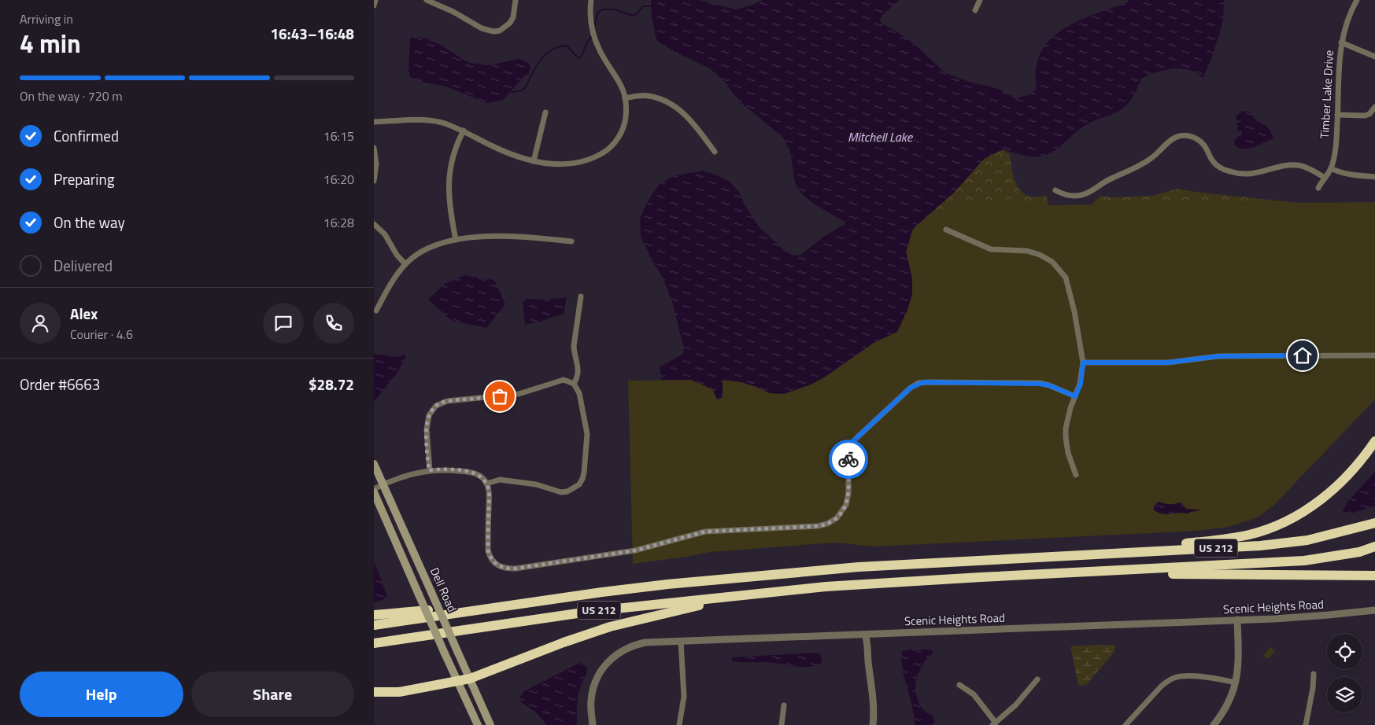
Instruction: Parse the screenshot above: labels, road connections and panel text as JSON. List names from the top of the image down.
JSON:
{
  "streets": {
    "highway": ["US 212"],
    "main road": ["Dell Road"],
    "street": ["Timber Lake Drive", "Scenic Heights Road"]
  },
  "water": ["Mitchell Lake"],
  "page": {
    "heading": ["4 min", "Arriving in", "16:43–16:48"],
    "panel": [
      "Alex",
      "Courier · 4.6",
      "Order #6663",
      "$28.72"
    ],
    "bar": "On the way · 720 m",
    "list": [
      ["Confirmed", "16:15"],
      ["Preparing", "16:20"],
      ["On the way", "16:28"],
      "Delivered"
    ],
    "buttons": ["Help", "Share"]
  }
}
